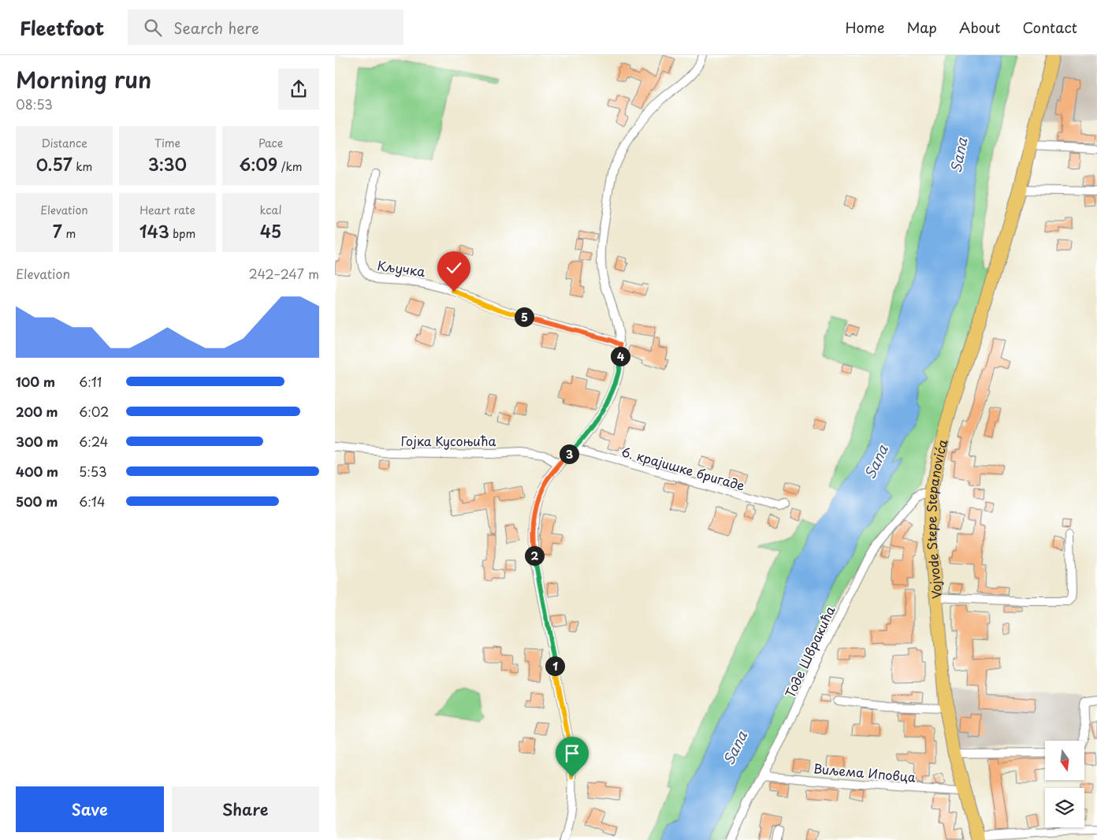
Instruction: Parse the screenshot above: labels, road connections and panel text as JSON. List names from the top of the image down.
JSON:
{
  "streets": {
    "main road": ["Vojvode Stepe Stepanovića"],
    "street": [
      "Кључка",
      "Гојка Кусоњића",
      "6. крајишке бригаде",
      "Тоде Швракића",
      "Виљема Иповца"
    ]
  },
  "crossings": [
    ["Vojvode Stepe Stepanovića", "Тоде Швракића"],
    ["Vojvode Stepe Stepanovića", "Виљема Иповца"],
    ["Тоде Швракића", "Виљема Иповца"]
  ],
  "water": ["Sana"],
  "north": "bottom",
  "page": {
    "header": "Fleetfoot",
    "search": "Search here",
    "nav": [
      "Home",
      "Map",
      "About",
      "Contact"
    ],
    "heading": ["Morning run", "08:53"],
    "stats": [
      ["Distance", "0.57 km"],
      ["Time", "3:30"],
      ["Pace", "6:09 /km"],
      ["Elevation", "7 m"],
      ["Heart rate", "143 bpm"],
      ["kcal", "45"]
    ],
    "chart": ["Elevation", "242–247 m"],
    "pins": [
      "5",
      "4",
      "3",
      "2",
      "1"
    ],
    "list": [
      {
        "name": "100 m",
        "note": "6:11"
      },
      {
        "name": "200 m",
        "note": "6:02"
      },
      {
        "name": "300 m",
        "note": "6:24"
      },
      {
        "name": "400 m",
        "note": "5:53"
      },
      {
        "name": "500 m",
        "note": "6:14"
      }
    ],
    "buttons": ["Save", "Share"]
  }
}
